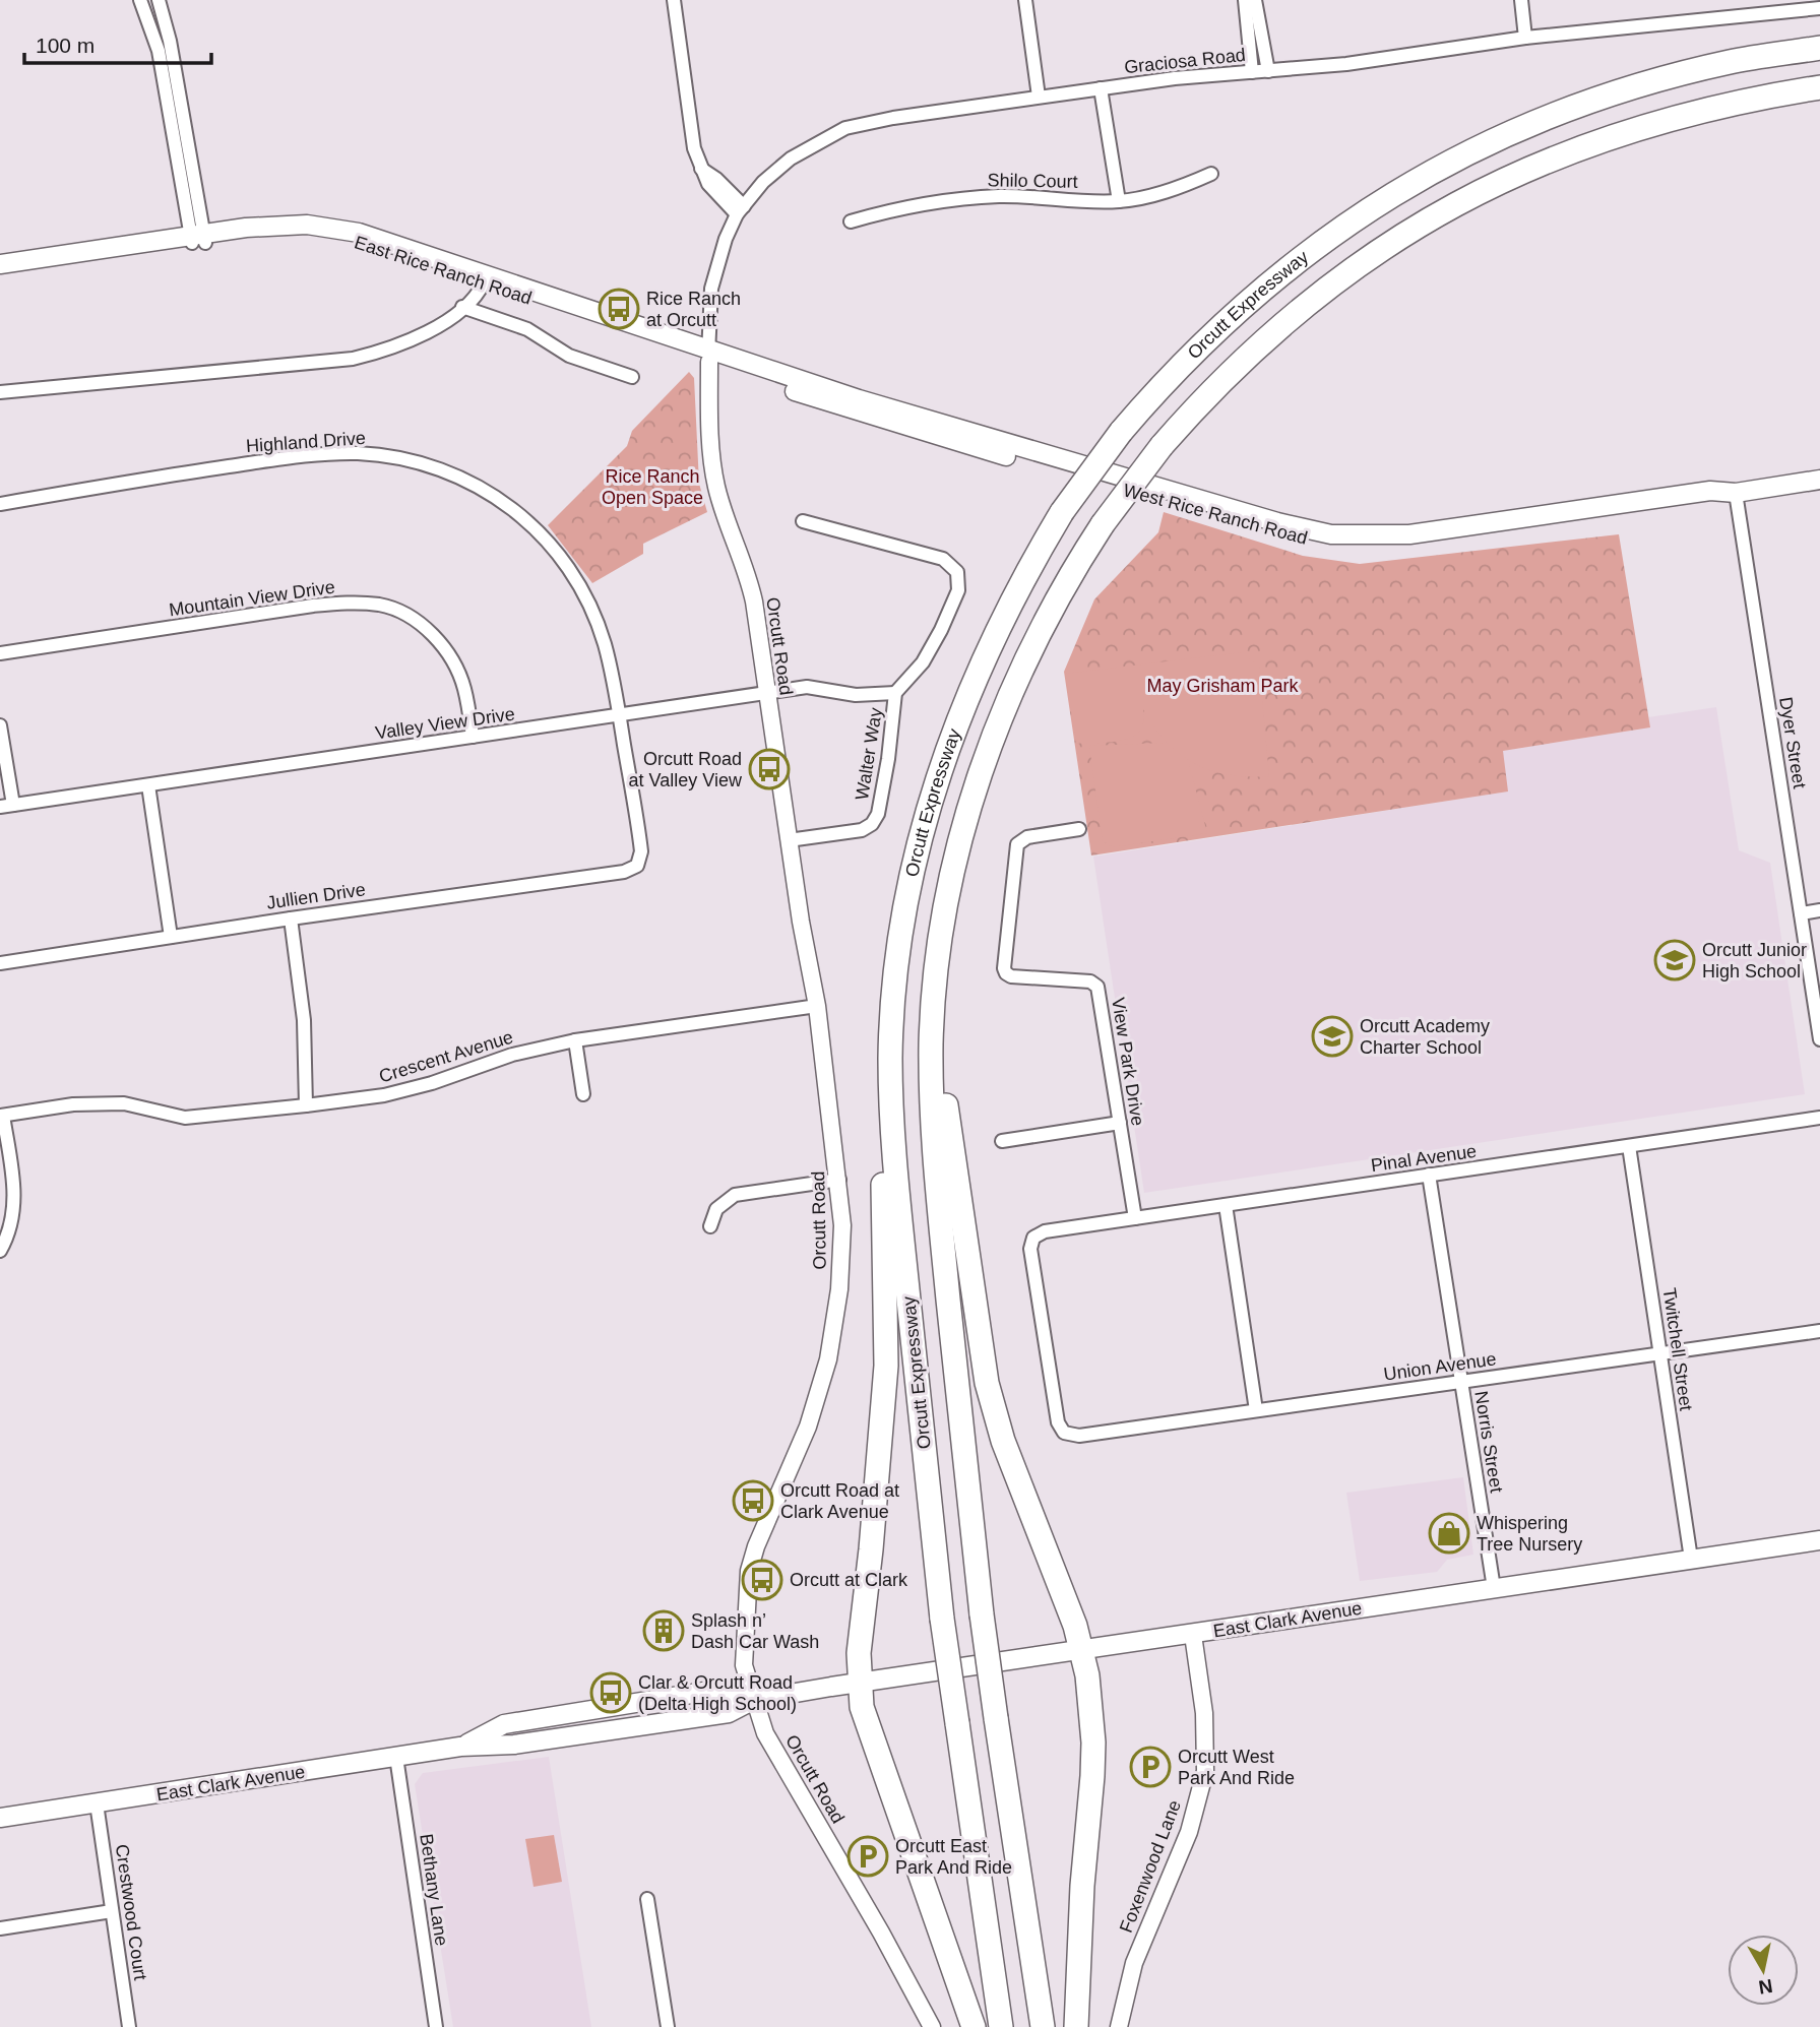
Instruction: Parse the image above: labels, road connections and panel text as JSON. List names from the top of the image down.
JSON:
{
  "streets": {
    "highway": ["Orcutt Expressway"],
    "main road": ["East Rice Ranch Road", "West Rice Ranch Road", "East Clark Avenue"],
    "street": [
      "Graciosa Road",
      "Shilo Court",
      "Highland Drive",
      "Mountain View Drive",
      "Orcutt Road",
      "Valley View Drive",
      "Dyer Street",
      "Walter Way",
      "Jullien Drive",
      "Crescent Avenue",
      "View Park Drive",
      "Pinal Avenue",
      "Twitchell Street",
      "Union Avenue",
      "Norris Street",
      "Foxenwood Lane",
      "Bethany Lane",
      "Crestwood Court"
    ]
  },
  "crossings": [
    ["Graciosa Road", "East Rice Ranch Road"],
    ["Graciosa Road", "West Rice Ranch Road"],
    ["Graciosa Road", "Orcutt Road"],
    ["East Rice Ranch Road", "West Rice Ranch Road"],
    ["East Rice Ranch Road", "Orcutt Road"],
    ["Highland Drive", "Valley View Drive"],
    ["Highland Drive", "Jullien Drive"],
    ["West Rice Ranch Road", "Orcutt Road"],
    ["West Rice Ranch Road", "Dyer Street"],
    ["Mountain View Drive", "Valley View Drive"],
    ["Orcutt Road", "Valley View Drive"],
    ["Orcutt Road", "Walter Way"],
    ["Orcutt Road", "Crescent Avenue"],
    ["Orcutt Road", "East Clark Avenue"],
    ["Valley View Drive", "Walter Way"],
    ["View Park Drive", "Pinal Avenue"],
    ["Pinal Avenue", "Twitchell Street"],
    ["Pinal Avenue", "Union Avenue"],
    ["Pinal Avenue", "Norris Street"],
    ["Twitchell Street", "Union Avenue"],
    ["Twitchell Street", "East Clark Avenue"],
    ["Union Avenue", "Norris Street"],
    ["Norris Street", "East Clark Avenue"],
    ["East Clark Avenue", "Foxenwood Lane"],
    ["East Clark Avenue", "Bethany Lane"],
    ["East Clark Avenue", "Crestwood Court"]
  ],
  "parks": ["Rice Ranch Open Space", "May Grisham Park"],
  "places": {
    "bus stop": [
      "Rice Ranch at Orcutt",
      "Orcutt Road at Valley View",
      "Orcutt Road at Clark Avenue",
      "Orcutt at Clark",
      "Clar & Orcutt Road (Delta High School)"
    ],
    "school or university": ["Orcutt Junior High School", "Orcutt Academy Charter School"],
    "shop": ["Whispering Tree Nursery"],
    "building": ["Splash n’ Dash Car Wash"],
    "parking": ["Orcutt West Park And Ride", "Orcutt East Park And Ride"]
  },
  "scale_bar": "100 m",
  "north": "bottom"
}
